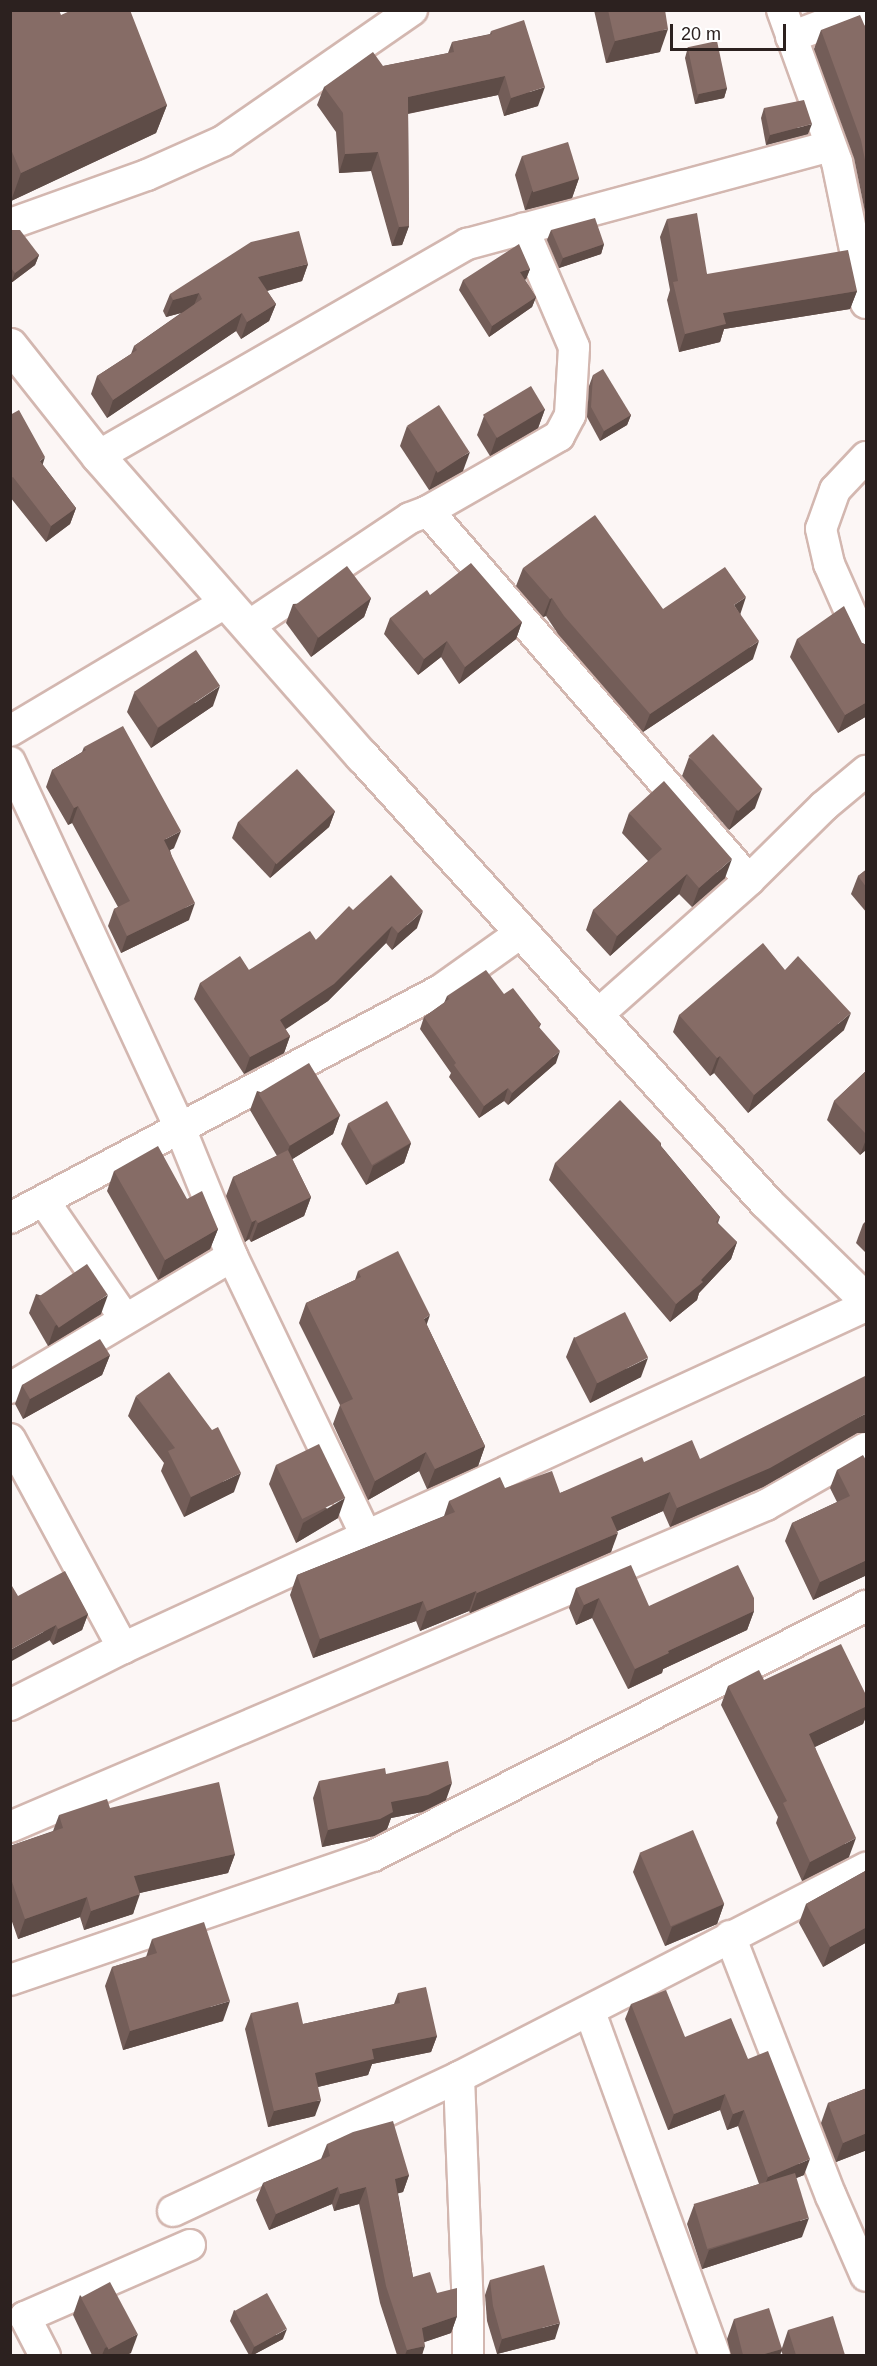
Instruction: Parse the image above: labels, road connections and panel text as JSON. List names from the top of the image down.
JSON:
{
  "scale_bar": "20 m"
}
